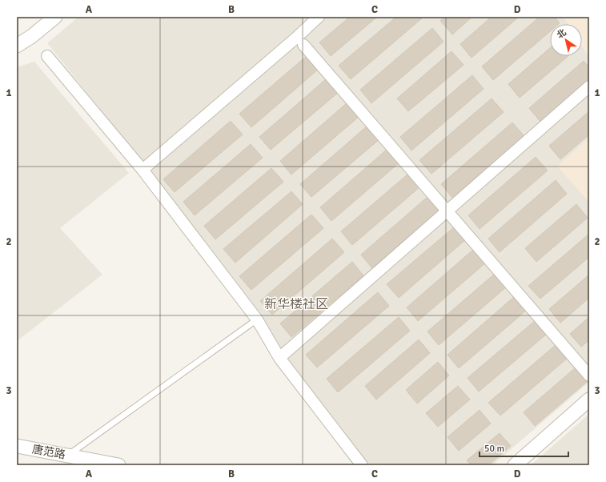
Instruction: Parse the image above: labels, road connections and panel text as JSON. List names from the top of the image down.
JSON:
{
  "streets": {
    "street": ["唐范路"]
  },
  "districts": ["新华楼社区"],
  "scale_bar": "50 m",
  "north": "top left",
  "grid": {
    "columns": [
      "A",
      "B",
      "C",
      "D"
    ],
    "rows": ["1", "2", "3"]
  }
}
